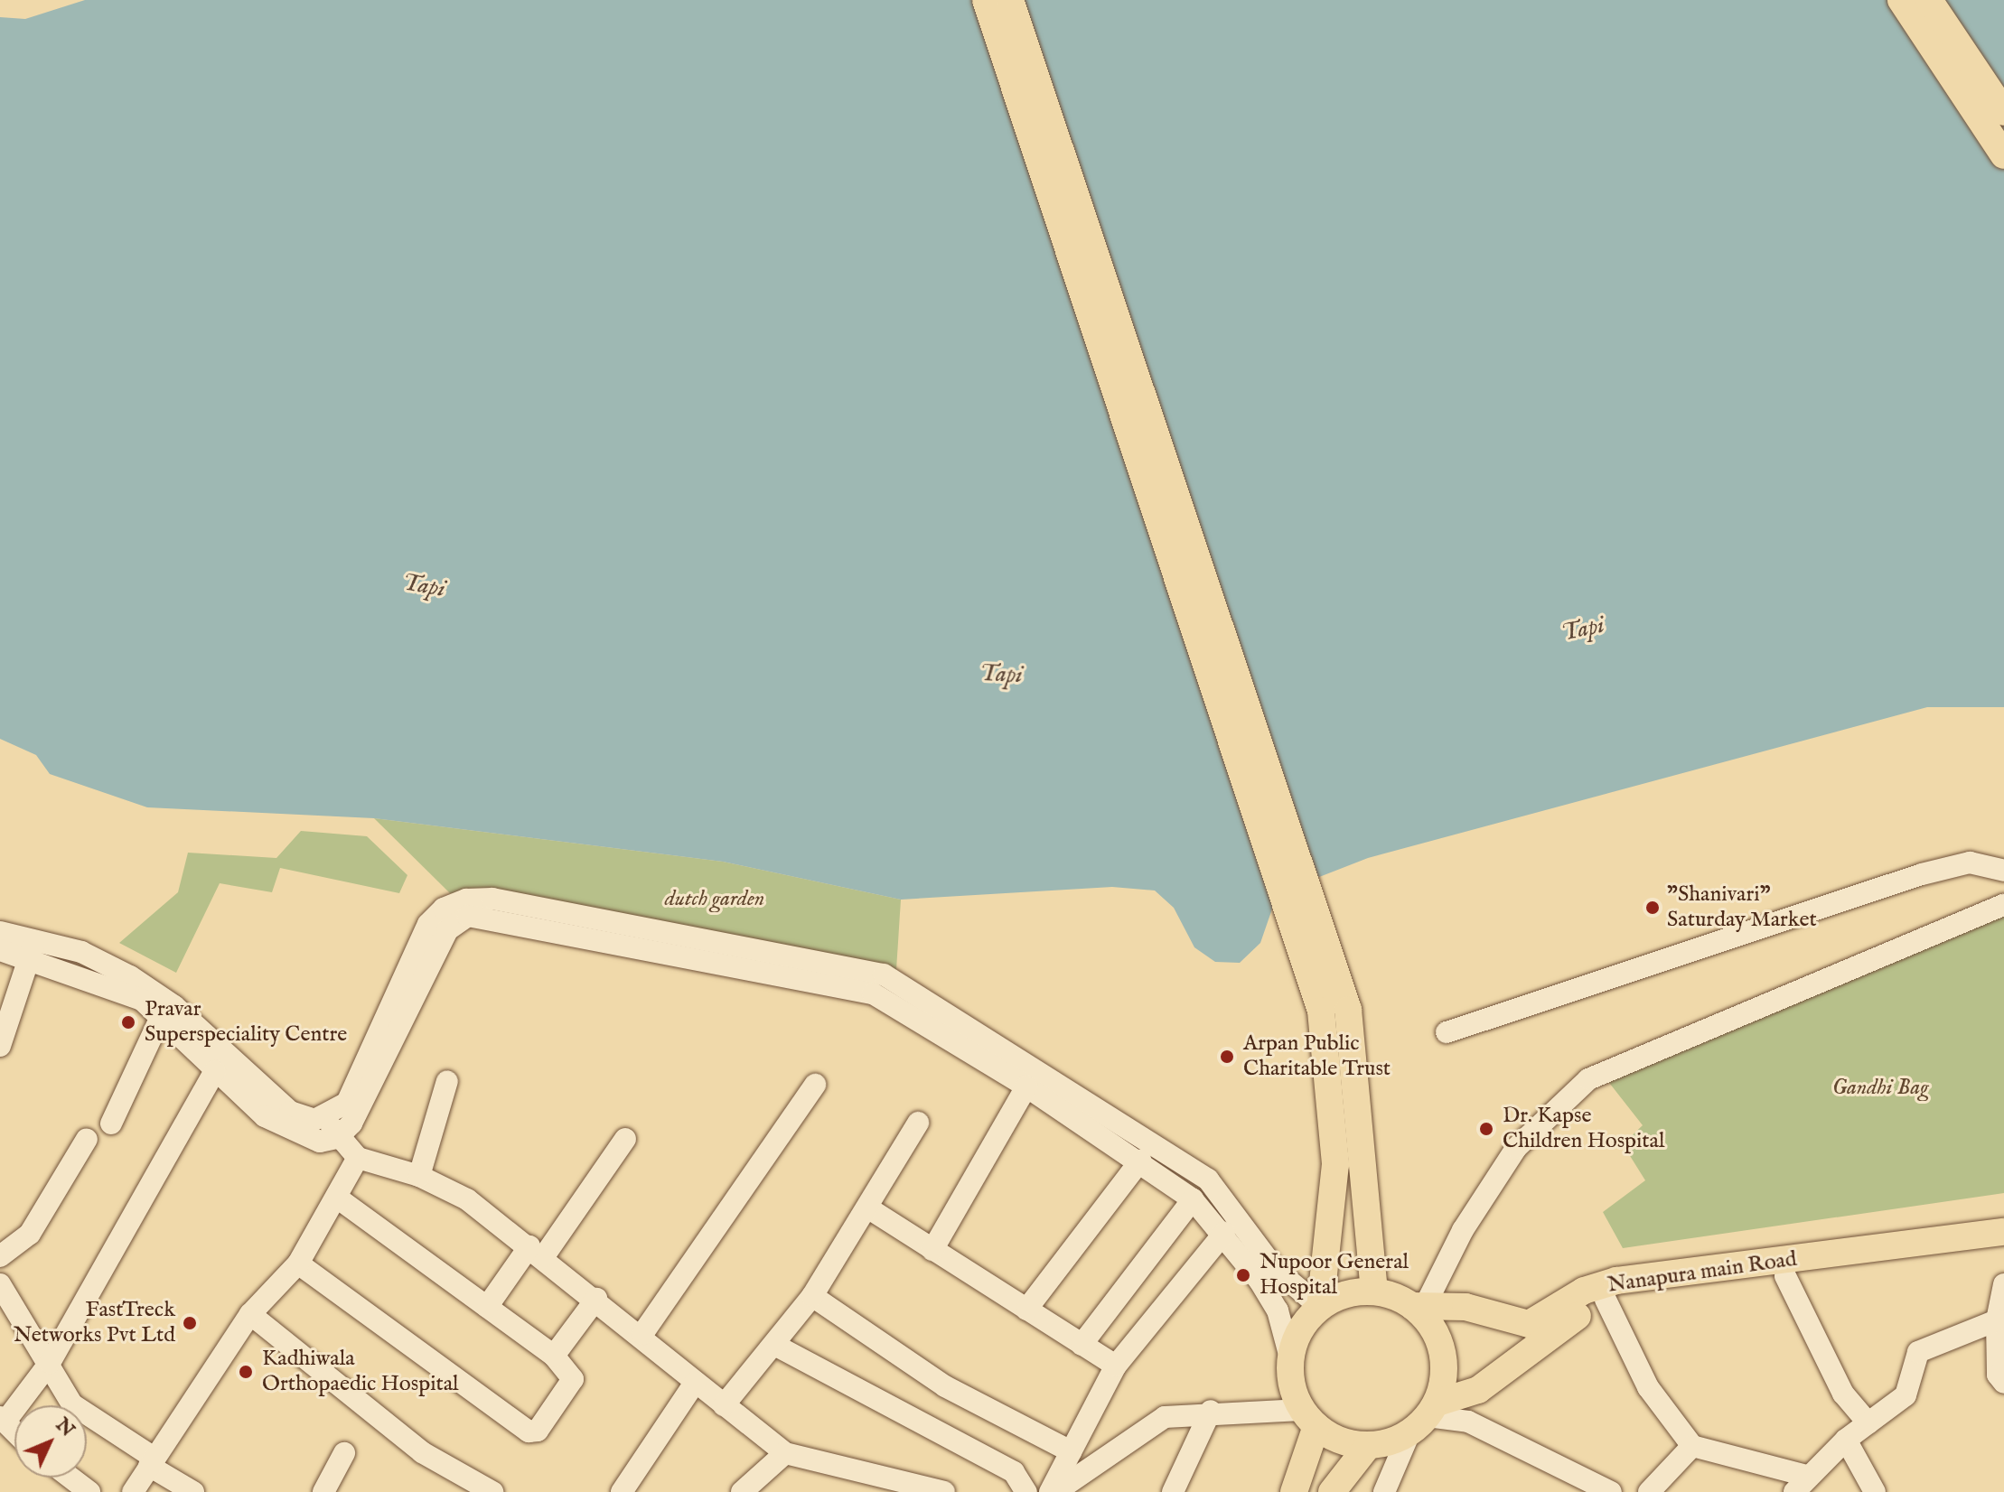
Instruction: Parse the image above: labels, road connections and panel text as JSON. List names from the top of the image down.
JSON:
{
  "streets": {
    "main road": ["Nanapura main Road"]
  },
  "water": ["Tapi"],
  "parks": ["dutch garden", "Gandhi Bag"],
  "places": [
    "\"Shanivari\" Saturday Market",
    "Pravar Superspeciality Centre",
    "Arpan Public Charitable Trust",
    "Dr. Kapse Children Hospital",
    "Nupoor General Hospital",
    "FastTreck Networks Pvt Ltd",
    "Kadhiwala Orthopaedic Hospital"
  ],
  "north": "top right"
}
